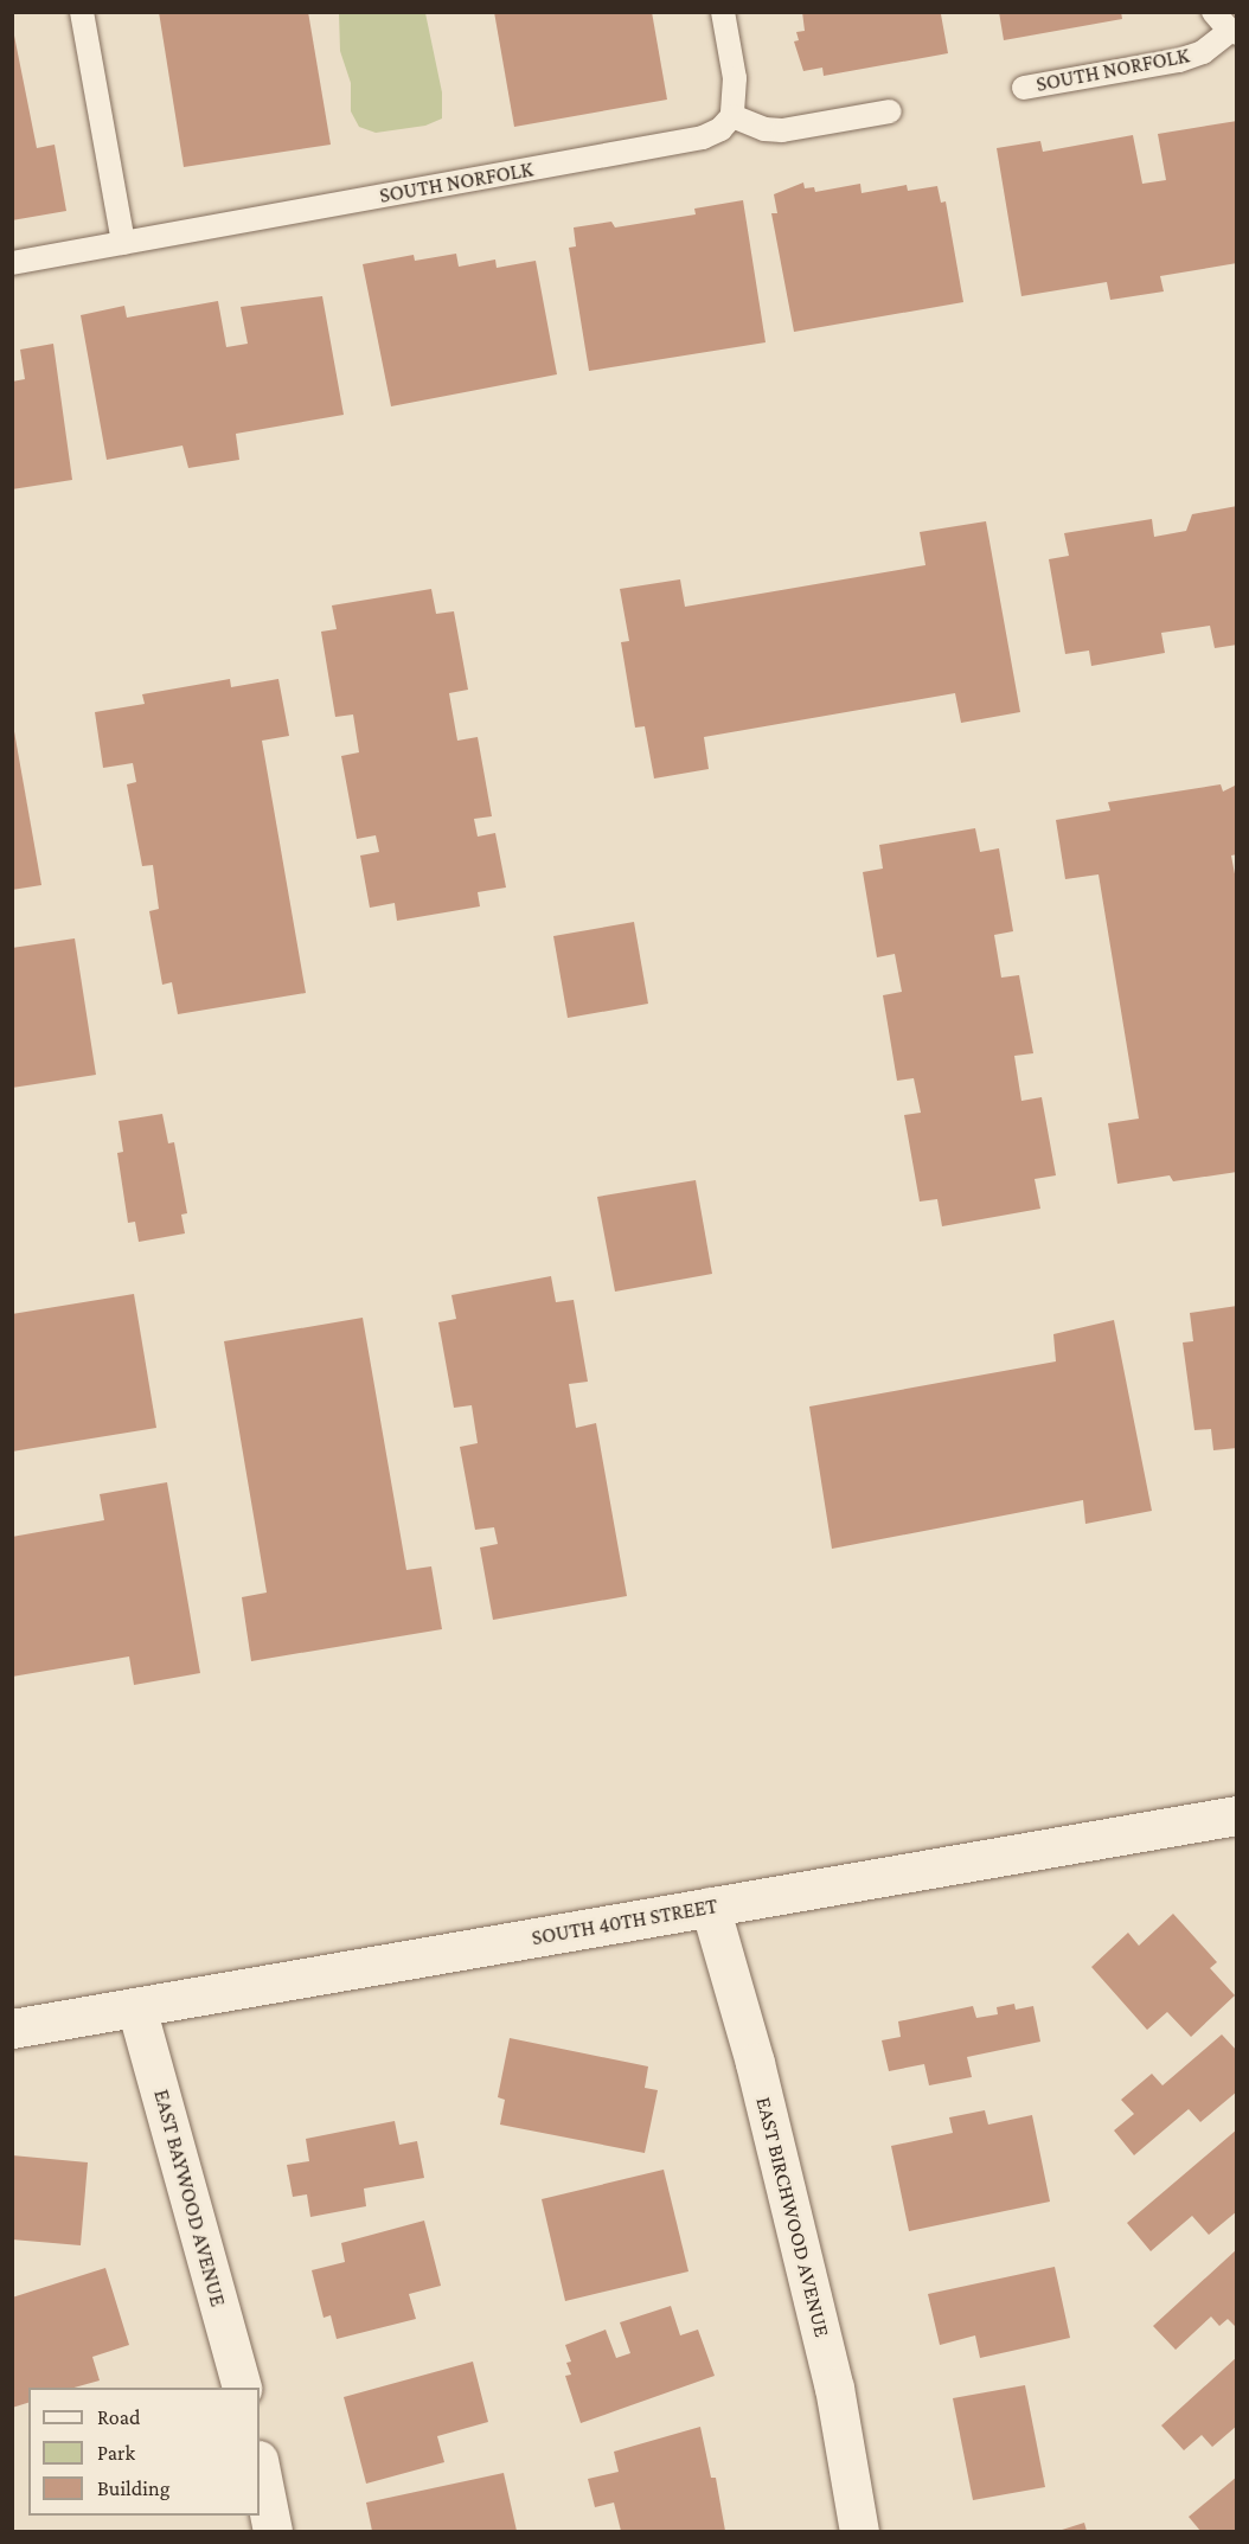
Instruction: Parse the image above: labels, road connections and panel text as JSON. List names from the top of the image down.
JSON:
{
  "streets": {
    "street": ["SOUTH 40TH STREET", "EAST BAYWOOD AVENUE", "EAST BIRCHWOOD AVENUE"],
    "lane": ["SOUTH NORFOLK"]
  },
  "crossings": [
    ["SOUTH 40TH STREET", "EAST BAYWOOD AVENUE"],
    ["SOUTH 40TH STREET", "EAST BIRCHWOOD AVENUE"]
  ],
  "legend": ["Road", "Park", "Building"]
}
